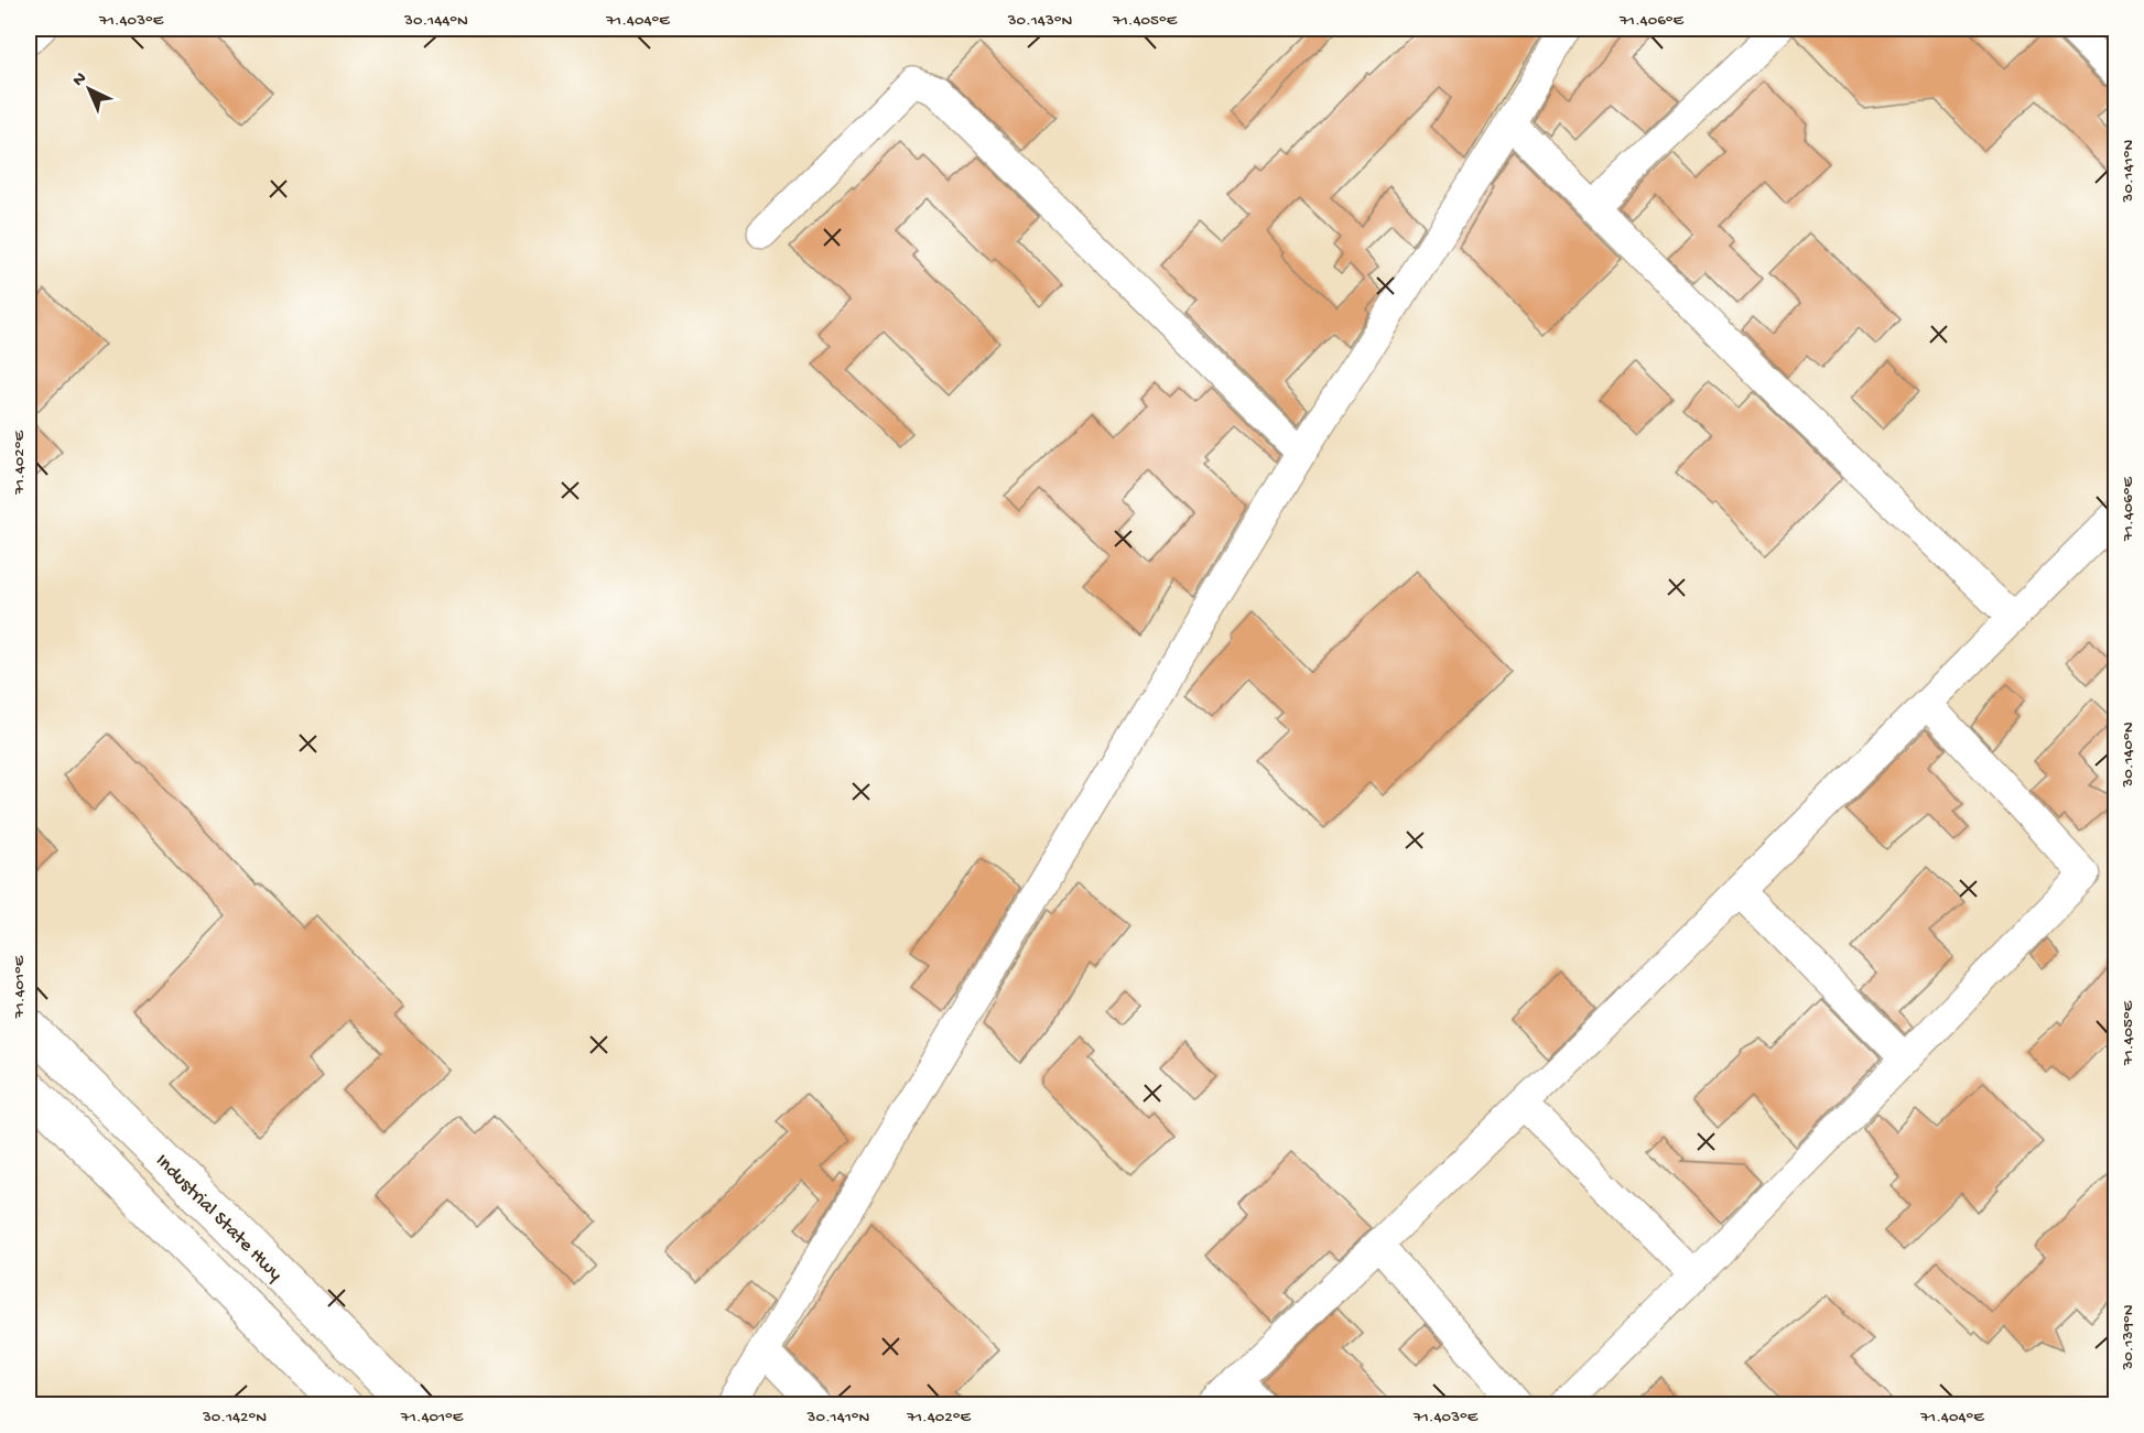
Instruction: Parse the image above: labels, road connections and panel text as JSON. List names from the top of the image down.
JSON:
{
  "streets": {
    "main road": ["Industrial State Hwy"]
  },
  "north": "top left",
  "coordinates": [
    "71.403°E",
    "30.144°N",
    "71.404°E",
    "30.143°N",
    "71.405°E",
    "71.406°E",
    "30.141°N",
    "71.402°E",
    "30.140°N",
    "71.401°E",
    "30.139°N",
    "30.142°N"
  ]
}
